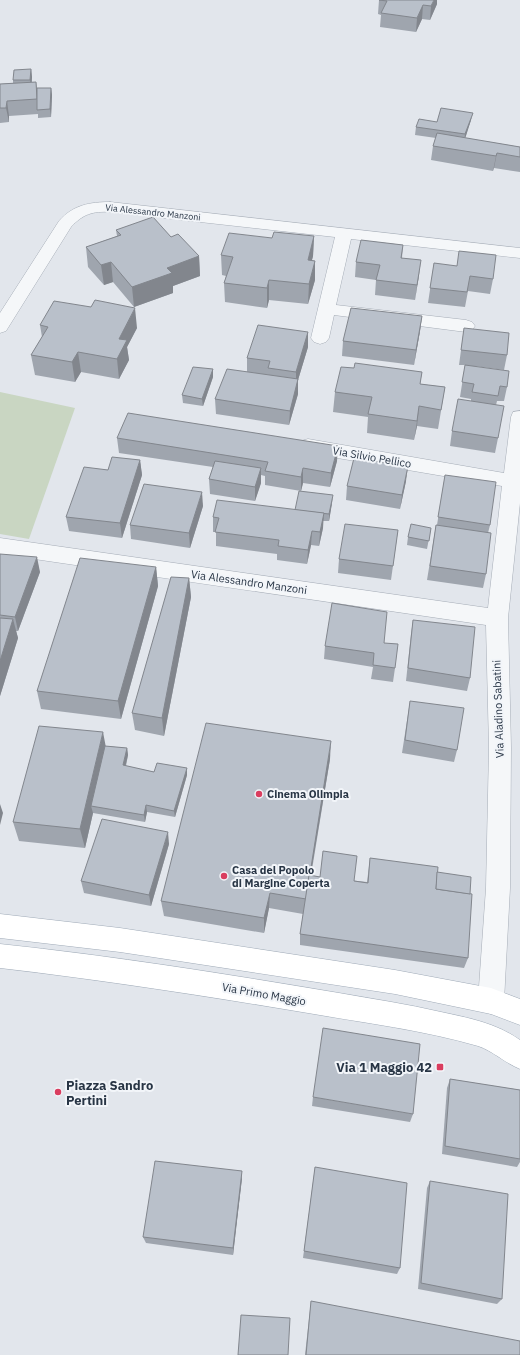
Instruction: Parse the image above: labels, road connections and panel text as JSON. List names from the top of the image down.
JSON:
{
  "streets": {
    "main road": ["Via Primo Maggio"],
    "street": ["Via Alessandro Manzoni", "Via Silvio Pellico", "Via Aladino Sabatini"]
  },
  "crossings": [
    ["Via Alessandro Manzoni", "Via Aladino Sabatini"],
    ["Via Silvio Pellico", "Via Aladino Sabatini"]
  ],
  "places": {
    "other": ["Cinema Olimpia", "Casa del Popolo di Margine Coperta", "Piazza Sandro Pertini"],
    "transit": ["Via 1 Maggio 42"]
  }
}
